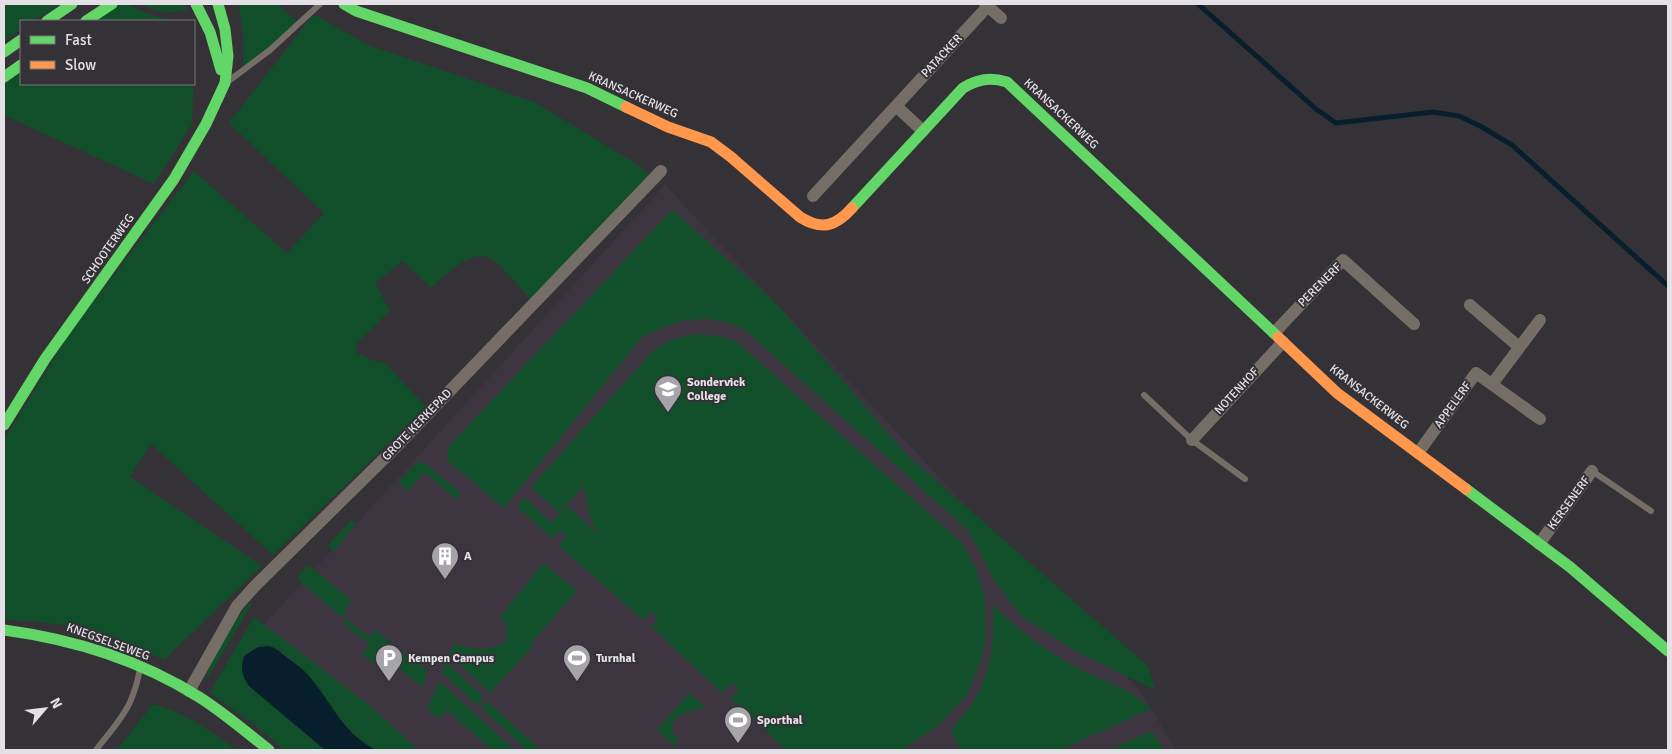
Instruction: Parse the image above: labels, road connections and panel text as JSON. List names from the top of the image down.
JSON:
{
  "streets": {
    "street": [
      "PATACKER",
      "KRANSACKERWEG",
      "SCHOOTERWEG",
      "PERENERF",
      "NOTENHOF",
      "APPELERF",
      "GROTE KERKEPAD",
      "KERSENERF",
      "KNEGSELSEWEG"
    ]
  },
  "crossings": [
    ["KRANSACKERWEG", "PERENERF"],
    ["KRANSACKERWEG", "NOTENHOF"],
    ["KRANSACKERWEG", "APPELERF"],
    ["KRANSACKERWEG", "KERSENERF"],
    ["PERENERF", "NOTENHOF"],
    ["GROTE KERKEPAD", "KNEGSELSEWEG"]
  ],
  "places": {
    "school or university": ["Sondervick College"],
    "building": ["A"],
    "parking": ["Kempen Campus"],
    "sports": ["Turnhal", "Sporthal"]
  },
  "legend": ["Fast", "Slow"],
  "north": "top right"
}
